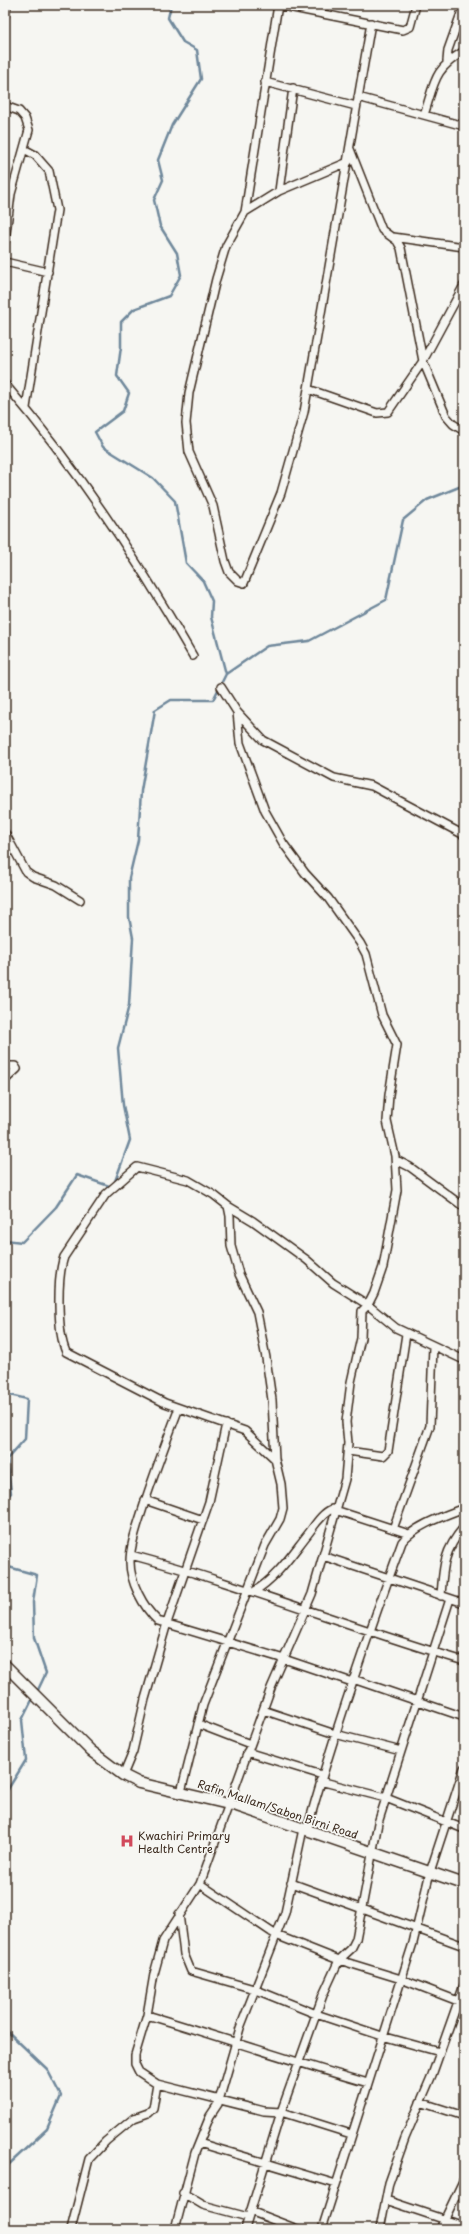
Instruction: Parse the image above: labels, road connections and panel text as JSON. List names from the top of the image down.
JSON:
{
  "streets": {
    "street": ["Rafin Mallam/Sabon Birni Road"]
  },
  "places": {
    "hospital": ["Kwachiri Primary Health Centre"]
  }
}
